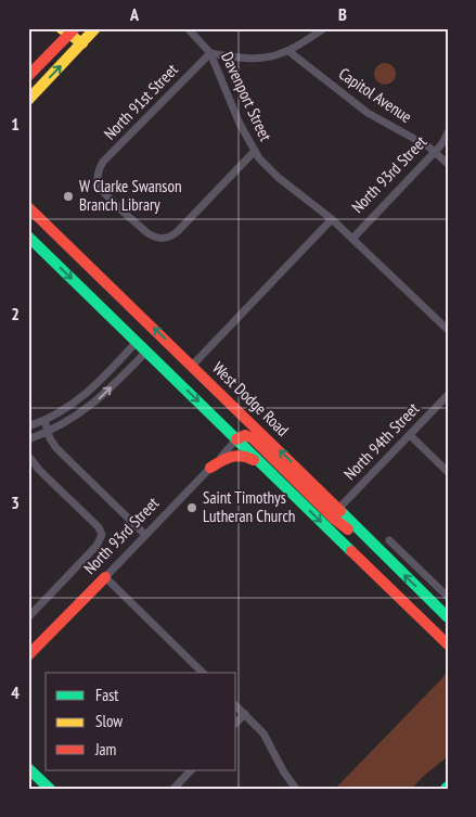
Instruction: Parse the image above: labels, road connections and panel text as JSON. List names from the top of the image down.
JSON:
{
  "streets": {
    "main road": ["North 93rd Street", "West Dodge Road"],
    "street": [
      "Capitol Avenue",
      "Davenport Street",
      "North 91st Street",
      "North 94th Street"
    ]
  },
  "crossings": [
    ["Capitol Avenue", "North 93rd Street"],
    ["Davenport Street", "North 91st Street"],
    ["Davenport Street", "North 93rd Street"],
    ["North 93rd Street", "West Dodge Road"],
    ["West Dodge Road", "North 94th Street"]
  ],
  "places": ["W Clarke Swanson Branch Library", "Saint Timothys Lutheran Church"],
  "legend": ["Fast", "Slow", "Jam"],
  "grid": {
    "columns": ["A", "B"],
    "rows": [
      "1",
      "2",
      "3",
      "4"
    ]
  }
}
